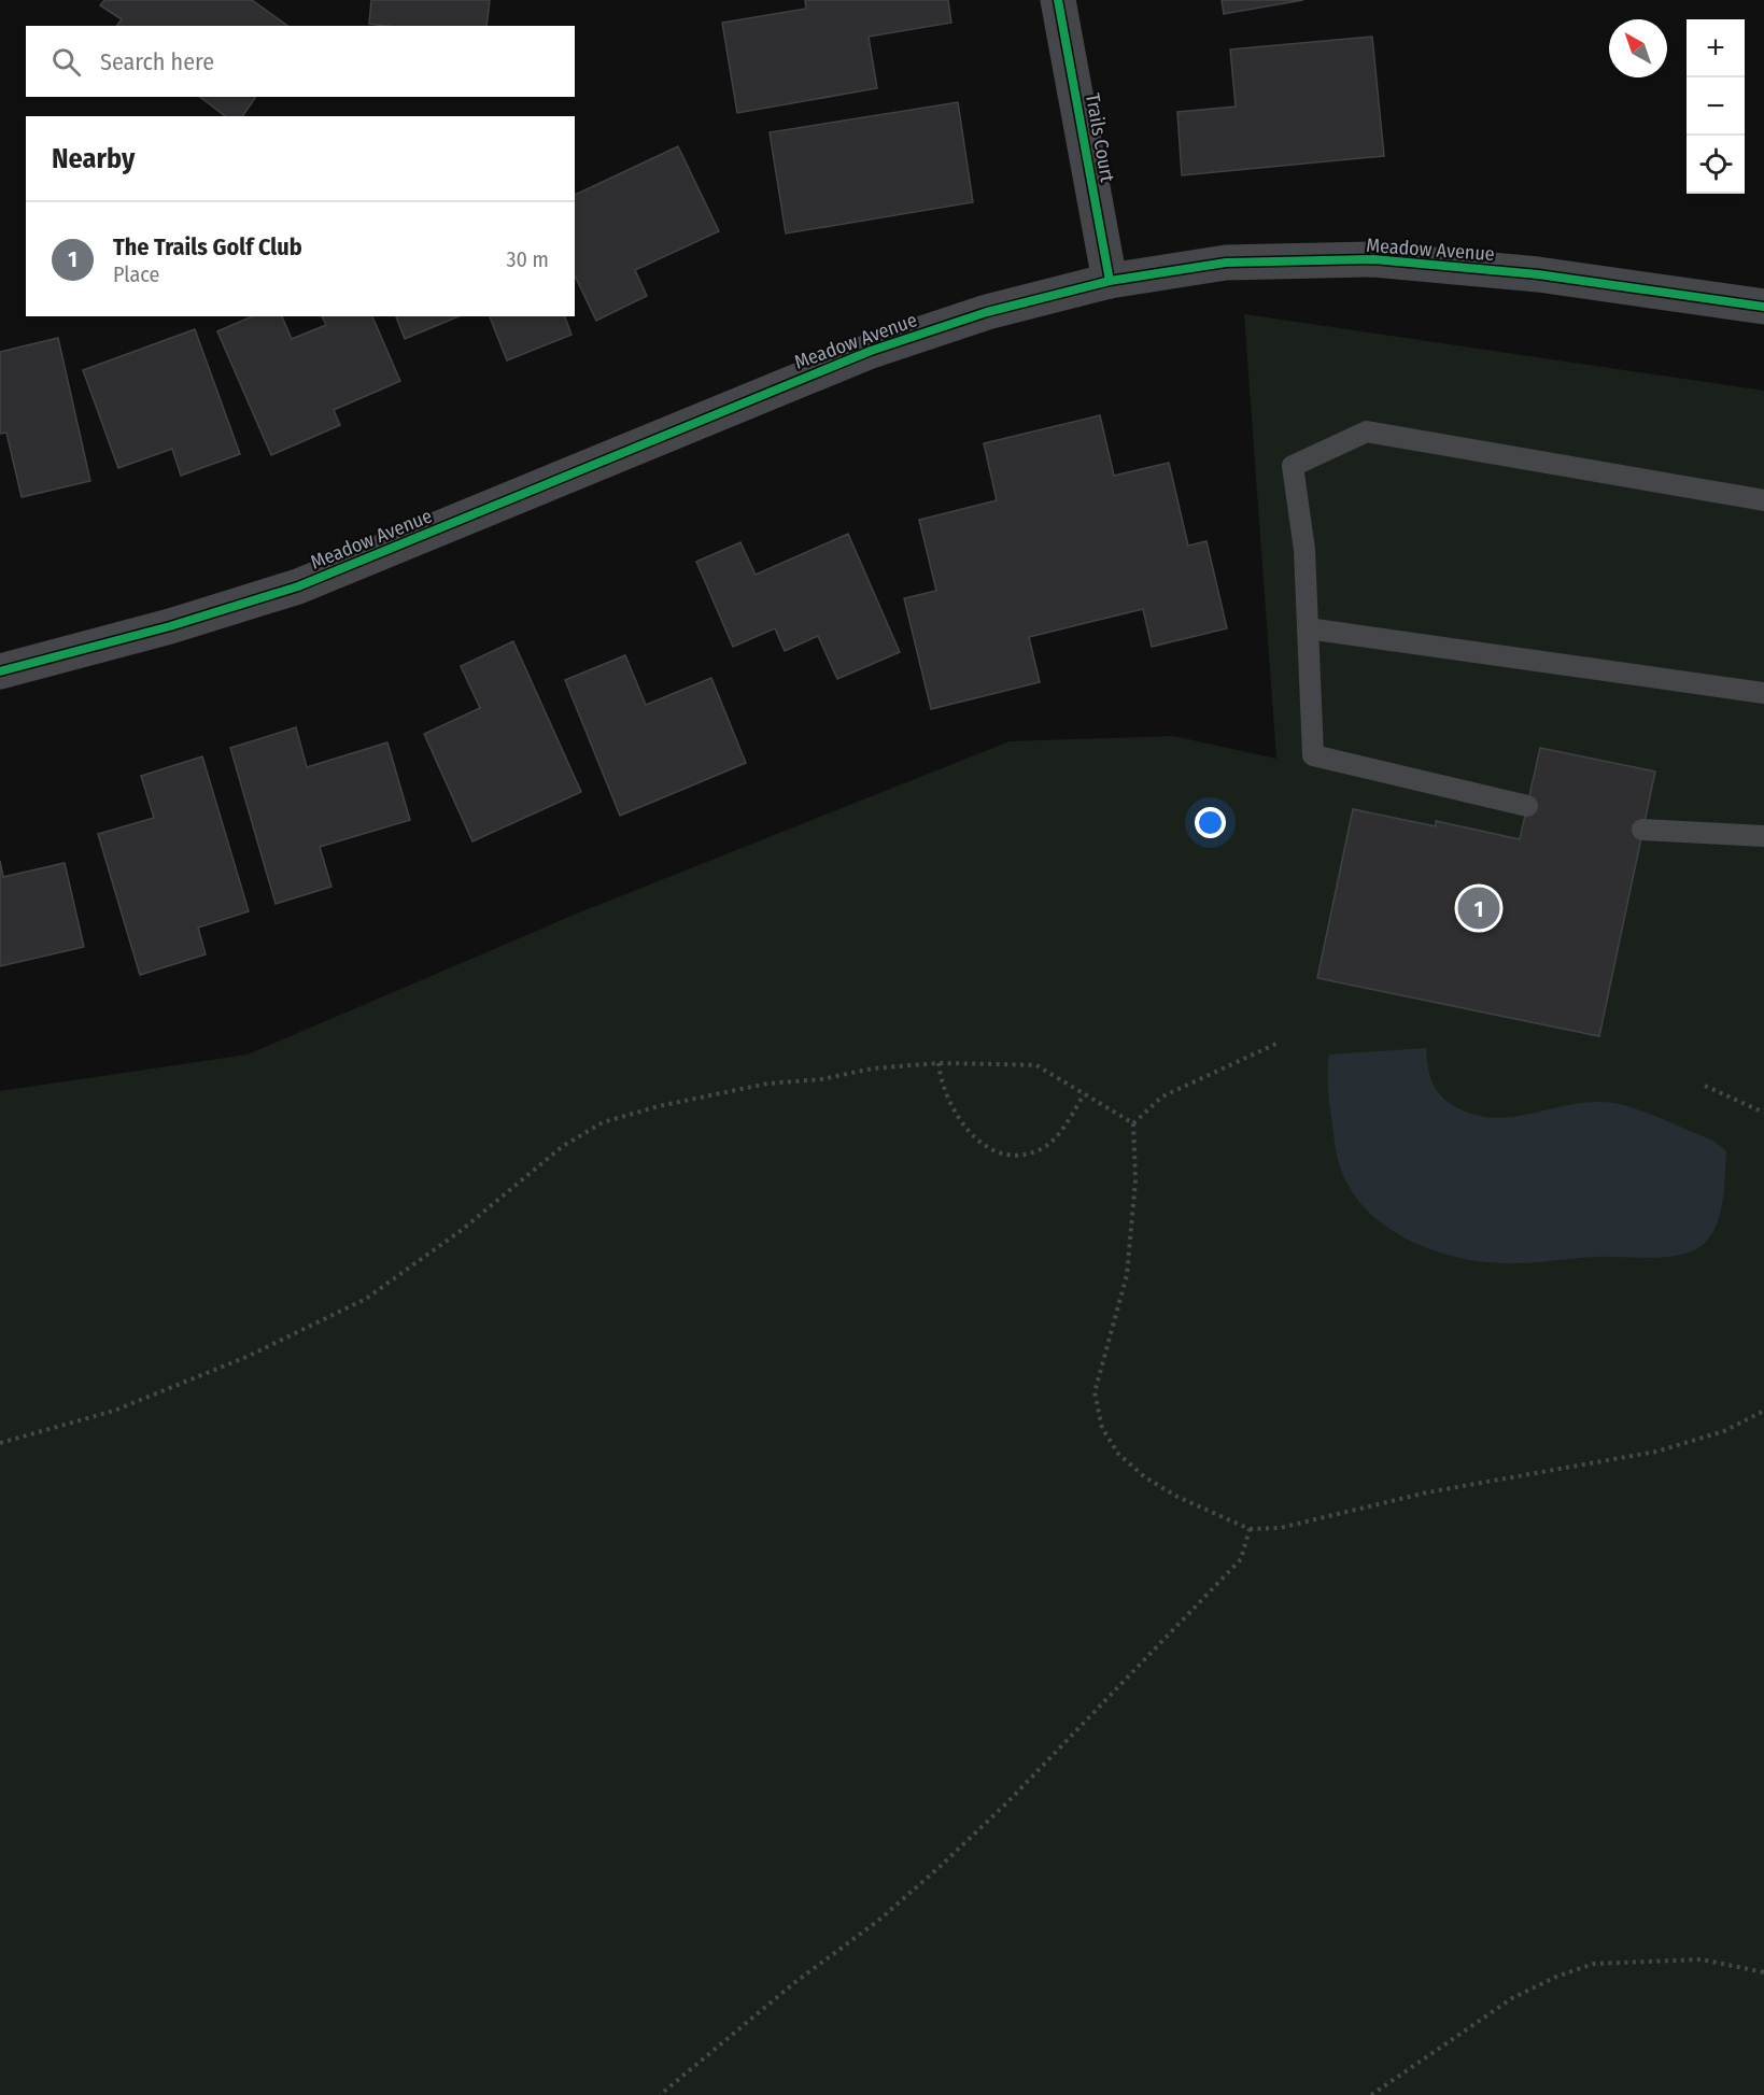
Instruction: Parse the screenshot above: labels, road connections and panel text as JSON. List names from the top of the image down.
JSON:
{
  "streets": {
    "street": ["Trails Court", "Meadow Avenue"]
  },
  "crossings": [
    ["Trails Court", "Meadow Avenue"]
  ],
  "north": "top left",
  "page": {
    "map_buttons": ["+", "−"],
    "search": "Search here",
    "heading": "Nearby",
    "list": [
      {
        "mark": "1",
        "name": "The Trails Golf Club",
        "note": "Place",
        "value": "30 m"
      }
    ],
    "pins": "1"
  }
}
